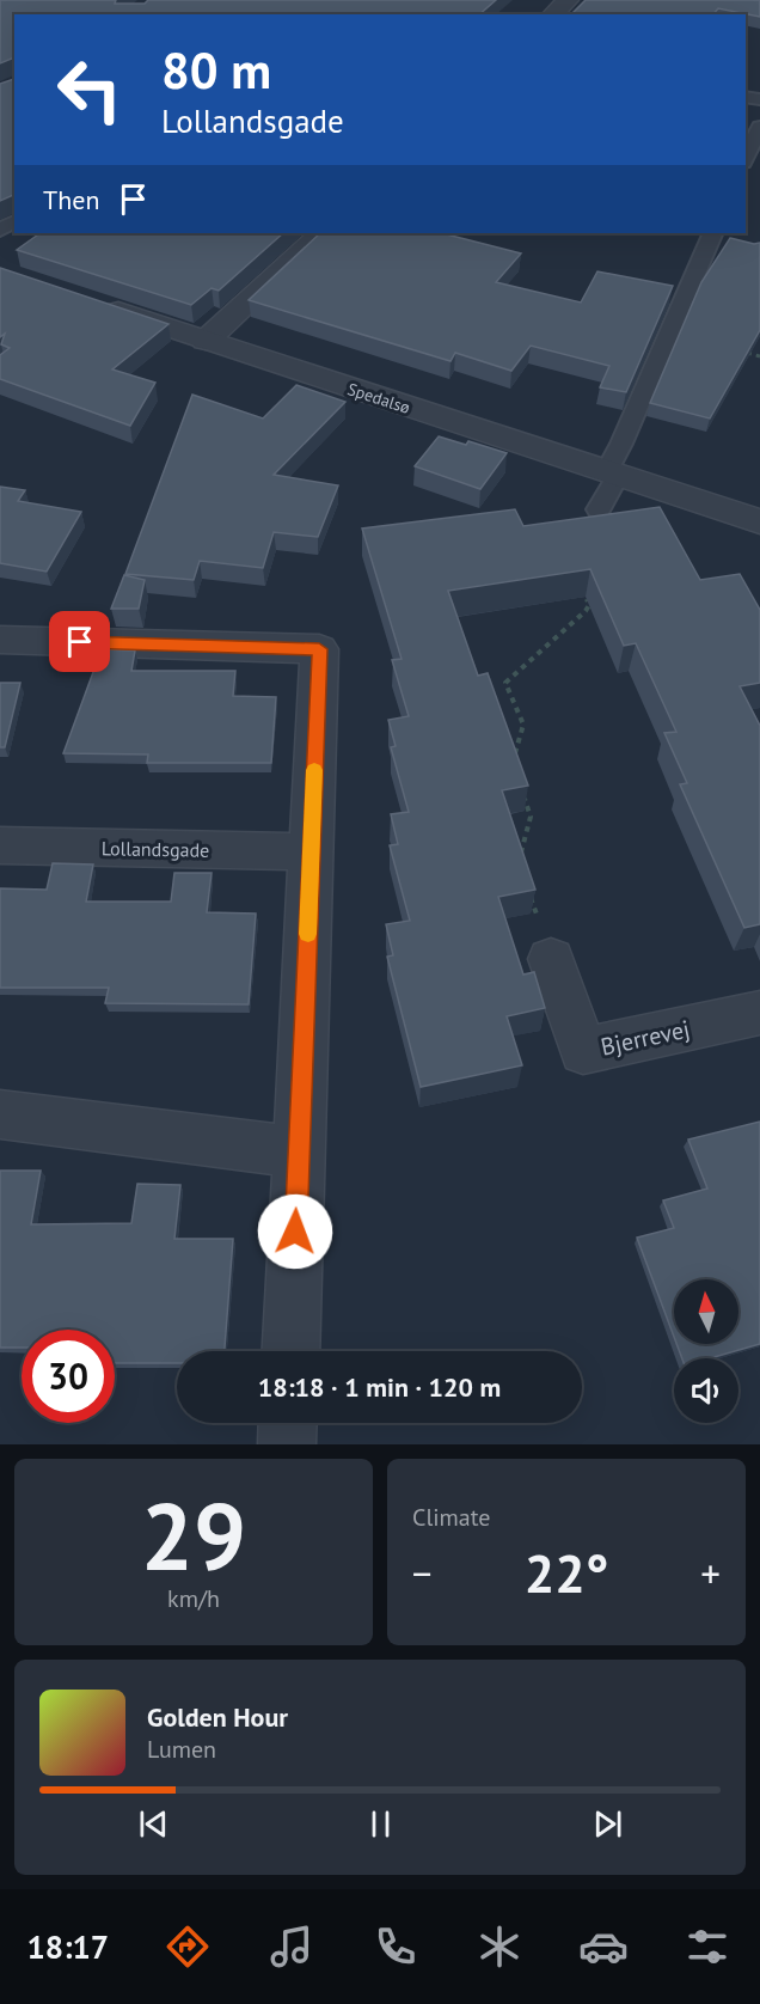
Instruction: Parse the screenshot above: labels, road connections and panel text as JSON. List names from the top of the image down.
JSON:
{
  "streets": {
    "street": ["Spedalsø", "Lollandsgade", "Bjerrevej"]
  },
  "north": "top",
  "page": {
    "turn": ["80 m", "Lollandsgade"],
    "then": "Then",
    "limit": "30",
    "trip": "18:18 · 1 min · 120 m",
    "tile": [
      ["29", "km/h"],
      "Climate"
    ],
    "heat": ["−", "22°", "+"],
    "song": ["Golden Hour", "Lumen"],
    "tabs": "18:17"
  }
}
